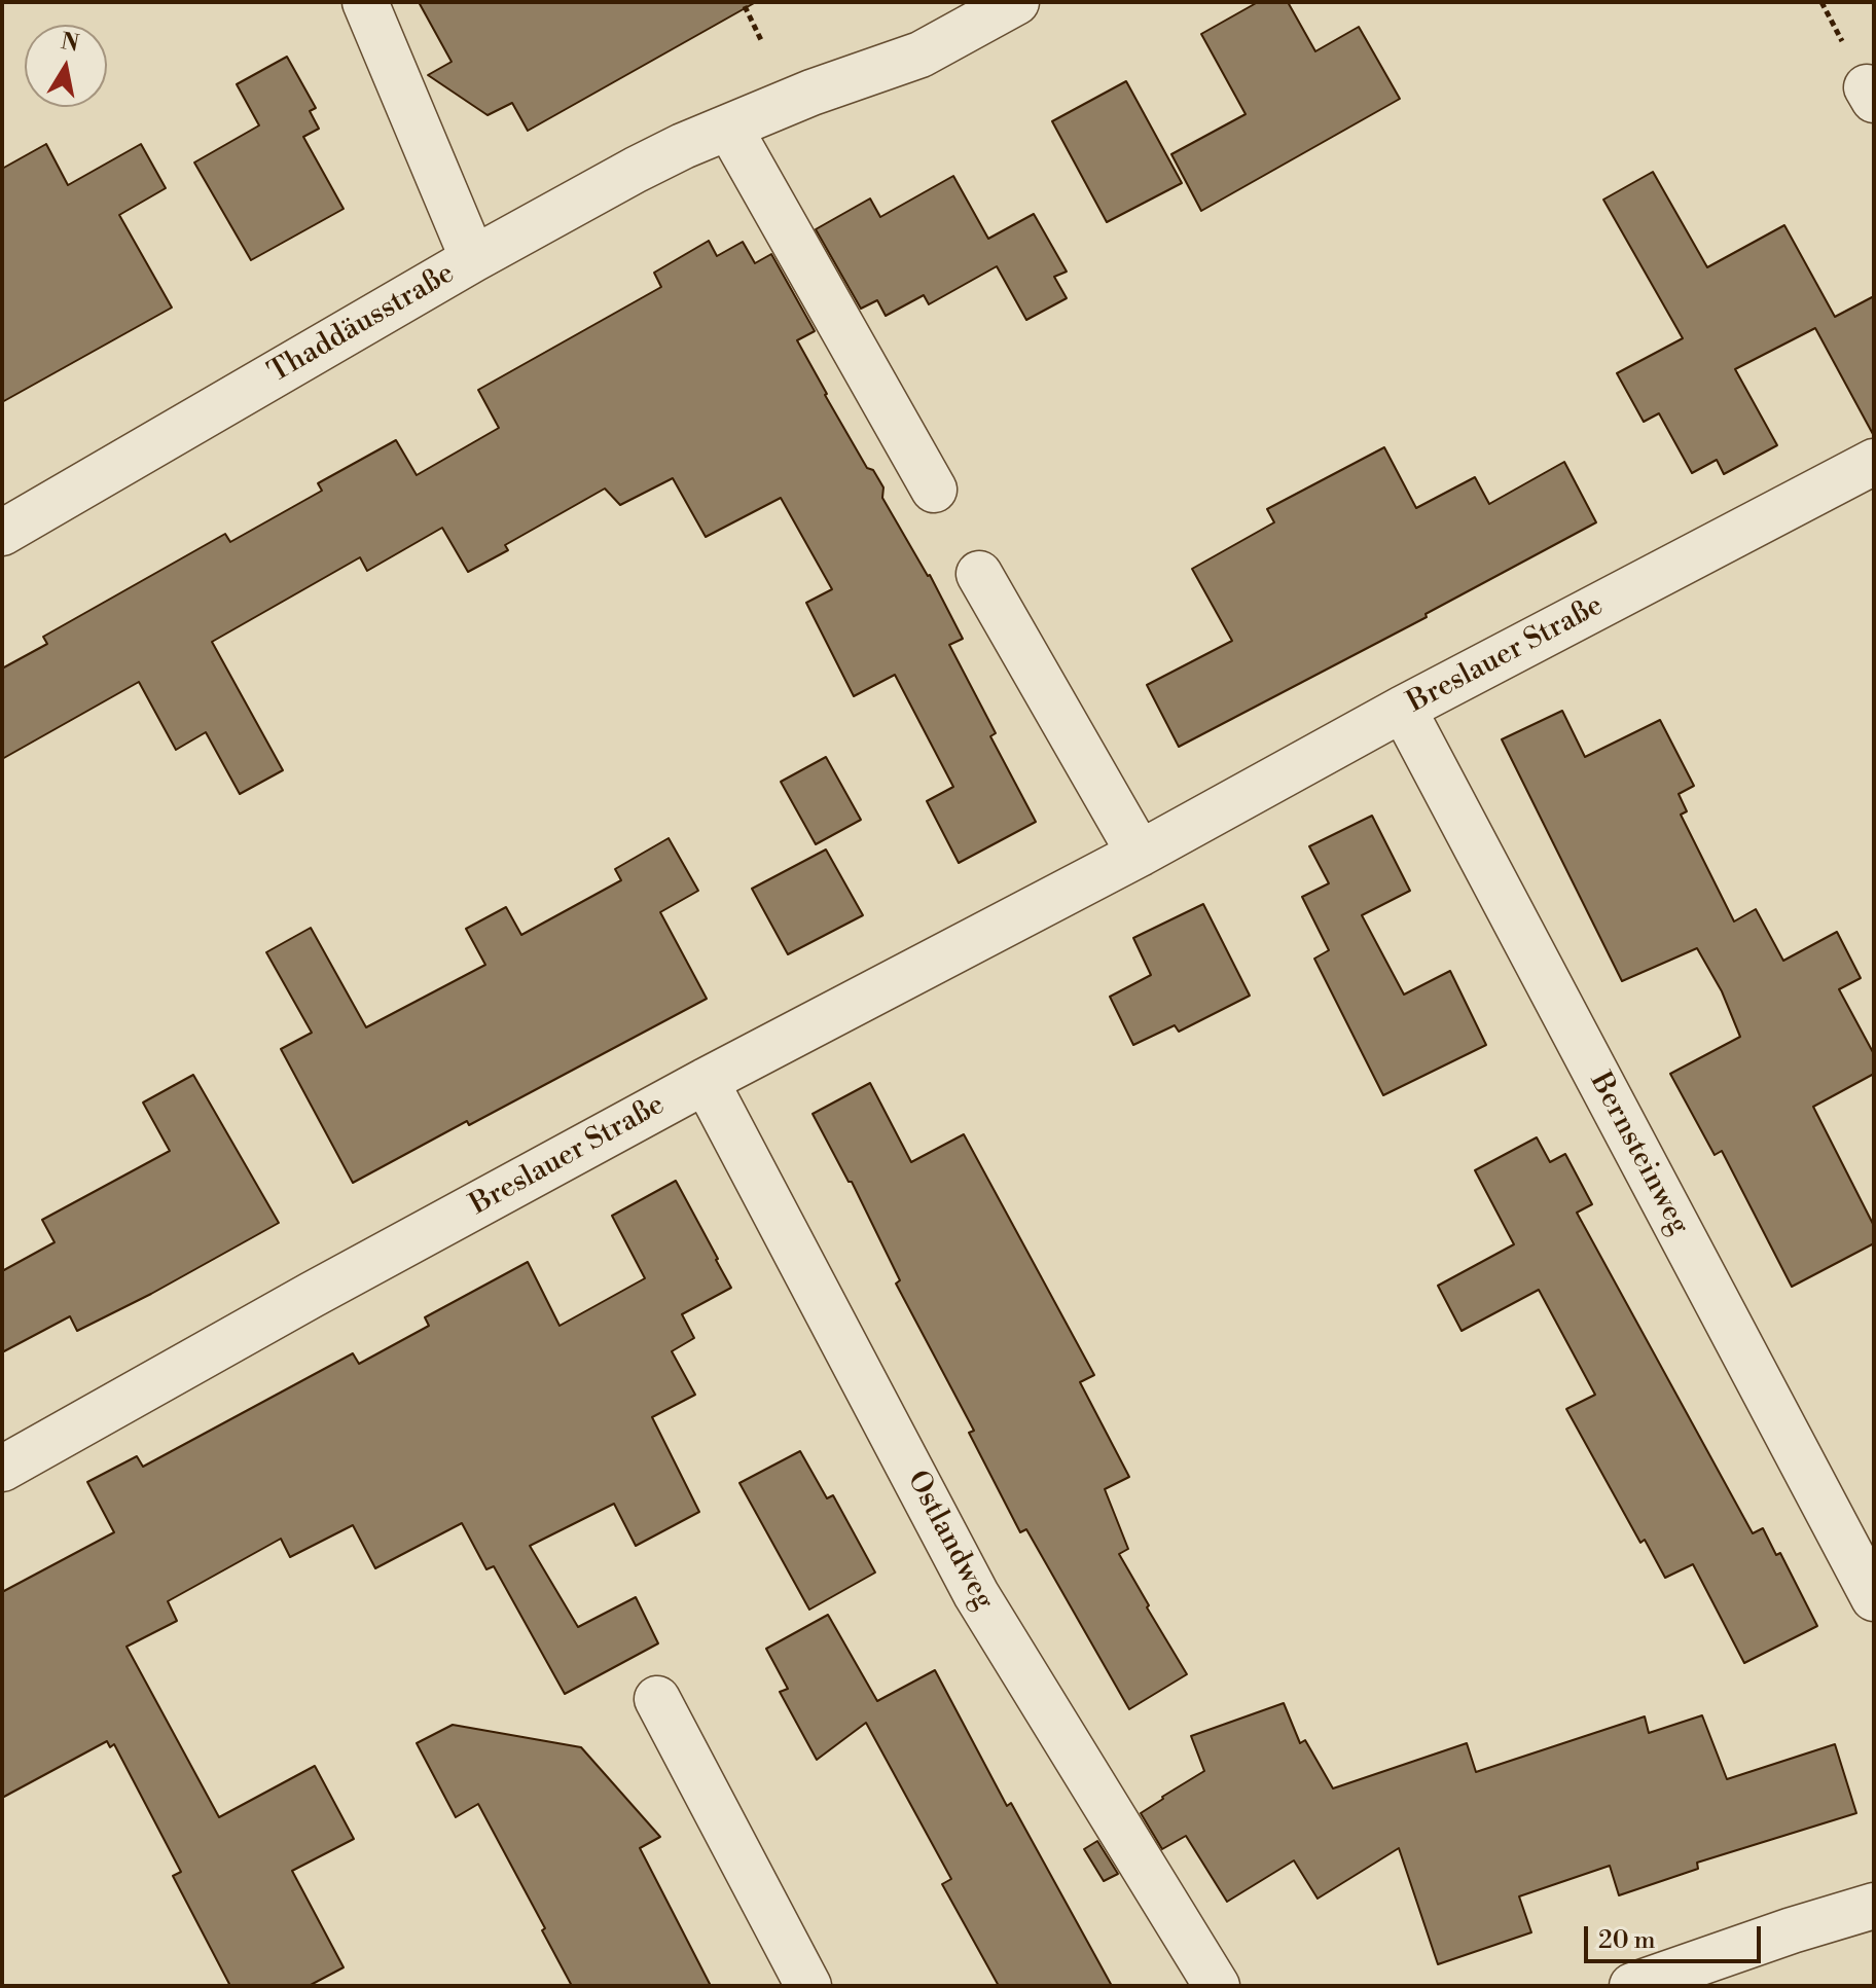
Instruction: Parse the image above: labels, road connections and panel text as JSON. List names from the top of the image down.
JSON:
{
  "streets": {
    "street": [
      "Thaddäusstraße",
      "Breslauer Straße",
      "Bernsteinweg",
      "Ostlandweg"
    ]
  },
  "crossings": [
    ["Breslauer Straße", "Bernsteinweg"],
    ["Breslauer Straße", "Ostlandweg"]
  ],
  "scale_bar": "20 m",
  "north": "top"
}
